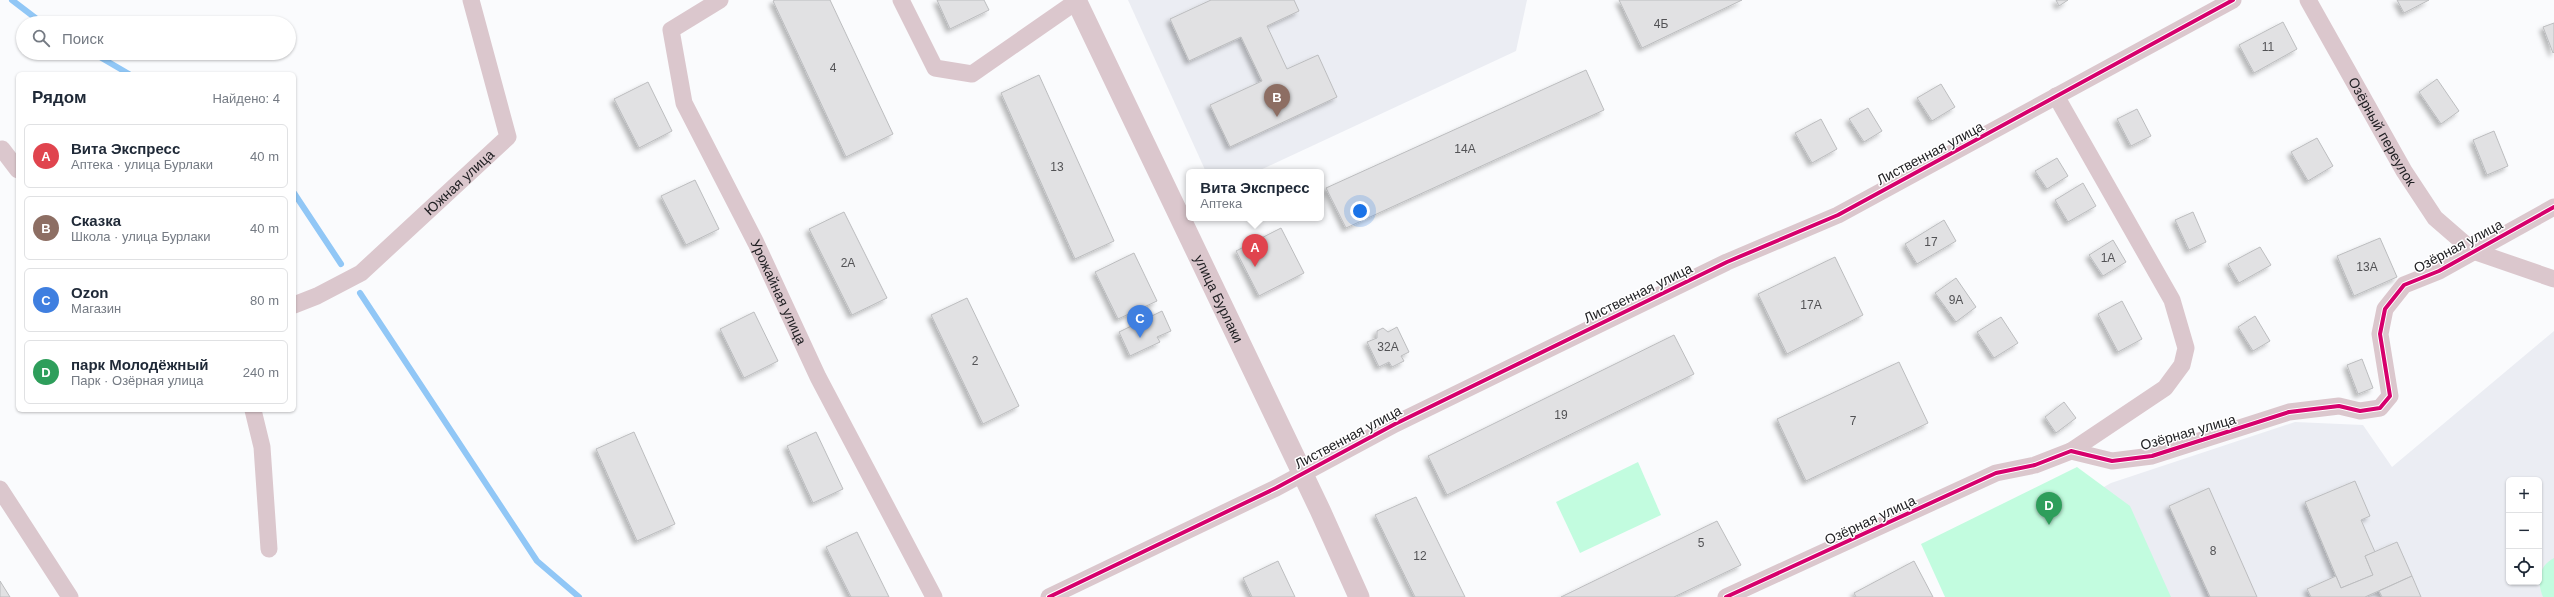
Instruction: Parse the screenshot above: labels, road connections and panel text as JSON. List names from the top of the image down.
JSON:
{
  "streets": {
    "street": [
      "Озёрный переулок",
      "Лиственная улица",
      "Южная улица",
      "Озёрная улица",
      "Урожайная улица",
      "улица Бурлаки"
    ]
  },
  "crossings": [
    ["Озёрный переулок", "Озёрная улица"],
    ["Лиственная улица", "Озёрная улица"],
    ["Лиственная улица", "улица Бурлаки"]
  ],
  "house_numbers": [
    "4Б",
    "11",
    "4",
    "14А",
    "13",
    "17",
    "1А",
    "2А",
    "13А",
    "9А",
    "17А",
    "32А",
    "2",
    "19",
    "7",
    "5",
    "8",
    "12"
  ],
  "page": {
    "search": "Поиск",
    "heading": ["Рядом", "Найдено: 4"],
    "pins": [
      "B",
      "A",
      "C",
      "D"
    ],
    "list": [
      {
        "mark": "A",
        "name": "Вита Экспресс",
        "note": "Аптека · улица Бурлаки",
        "value": "40 m"
      },
      {
        "mark": "B",
        "name": "Сказка",
        "note": "Школа · улица Бурлаки",
        "value": "40 m"
      },
      {
        "mark": "C",
        "name": "Ozon",
        "note": "Магазин",
        "value": "80 m"
      },
      {
        "mark": "D",
        "name": "парк Молодёжный",
        "note": "Парк · Озёрная улица",
        "value": "240 m"
      }
    ],
    "popup": ["Вита Экспресс", "Аптека"],
    "map_buttons": ["+", "−"]
  }
}
